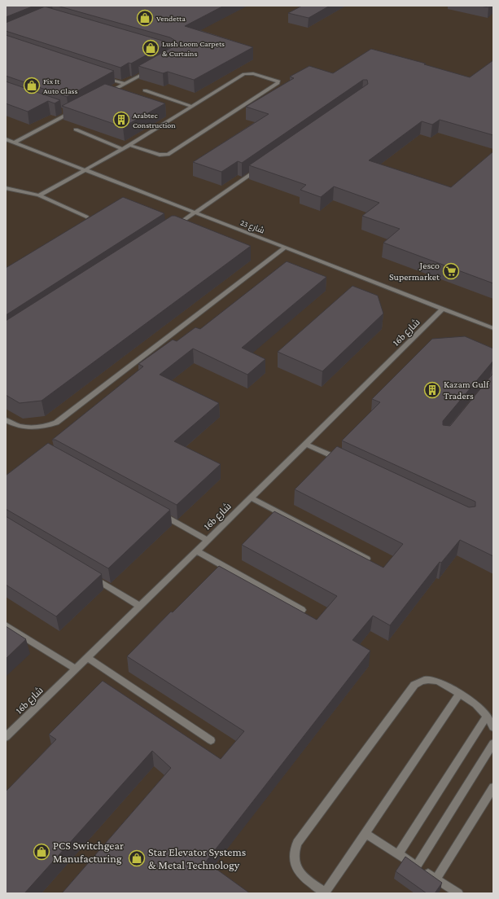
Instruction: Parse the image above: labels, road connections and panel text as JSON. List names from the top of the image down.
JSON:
{
  "streets": {
    "lane": ["شارع 23", "16b شارع"]
  },
  "crossings": [
    ["شارع 23", "16b شارع"]
  ],
  "places": {
    "shop": [
      "Vendetta",
      "Lush Loom Carpets & Curtains",
      "Fix It Auto Glass",
      "PCS Switchgear Manufacturing",
      "Star Elevator Systems & Metal Technology"
    ],
    "building": ["Arabtec Construction", "Kazam Gulf Traders"],
    "supermarket": ["Jesco Supermarket"]
  }
}
